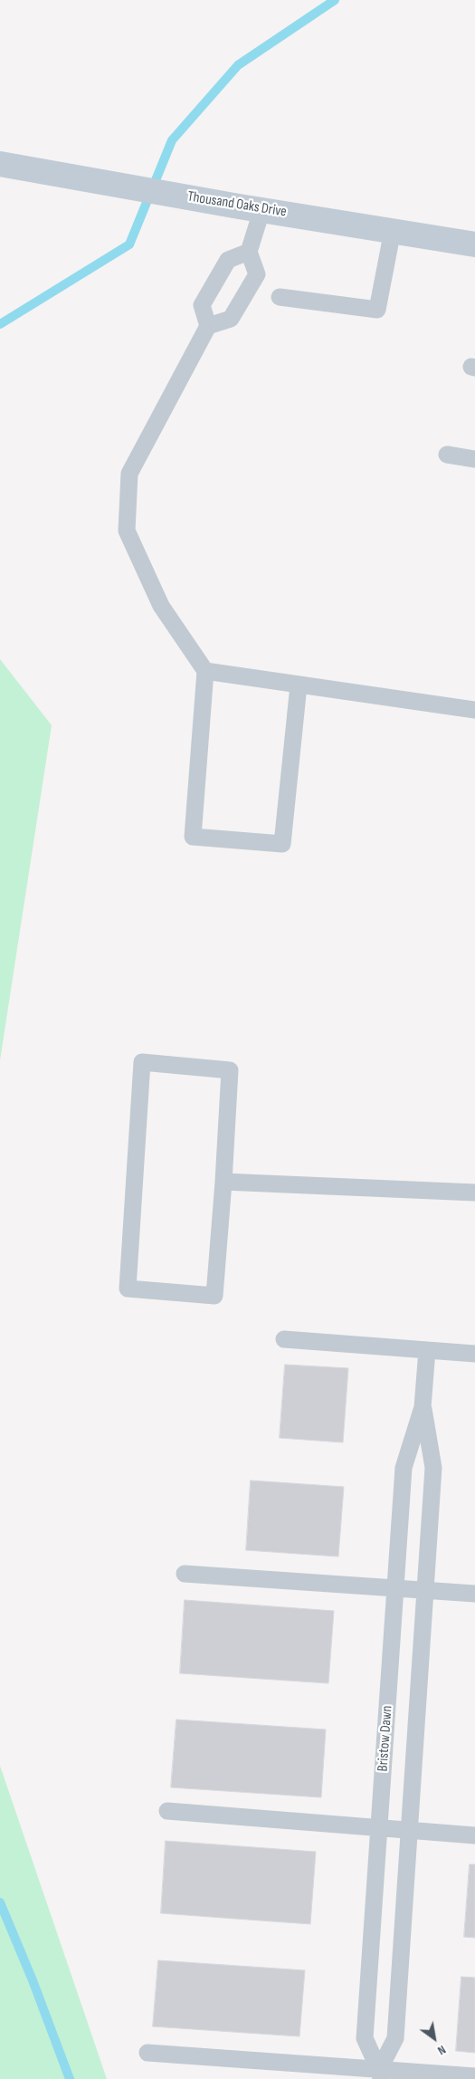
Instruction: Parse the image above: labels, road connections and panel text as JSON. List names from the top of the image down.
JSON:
{
  "streets": {
    "main road": ["Thousand Oaks Drive"],
    "lane": ["Bristow Dawn"]
  },
  "north": "bottom right"
}
